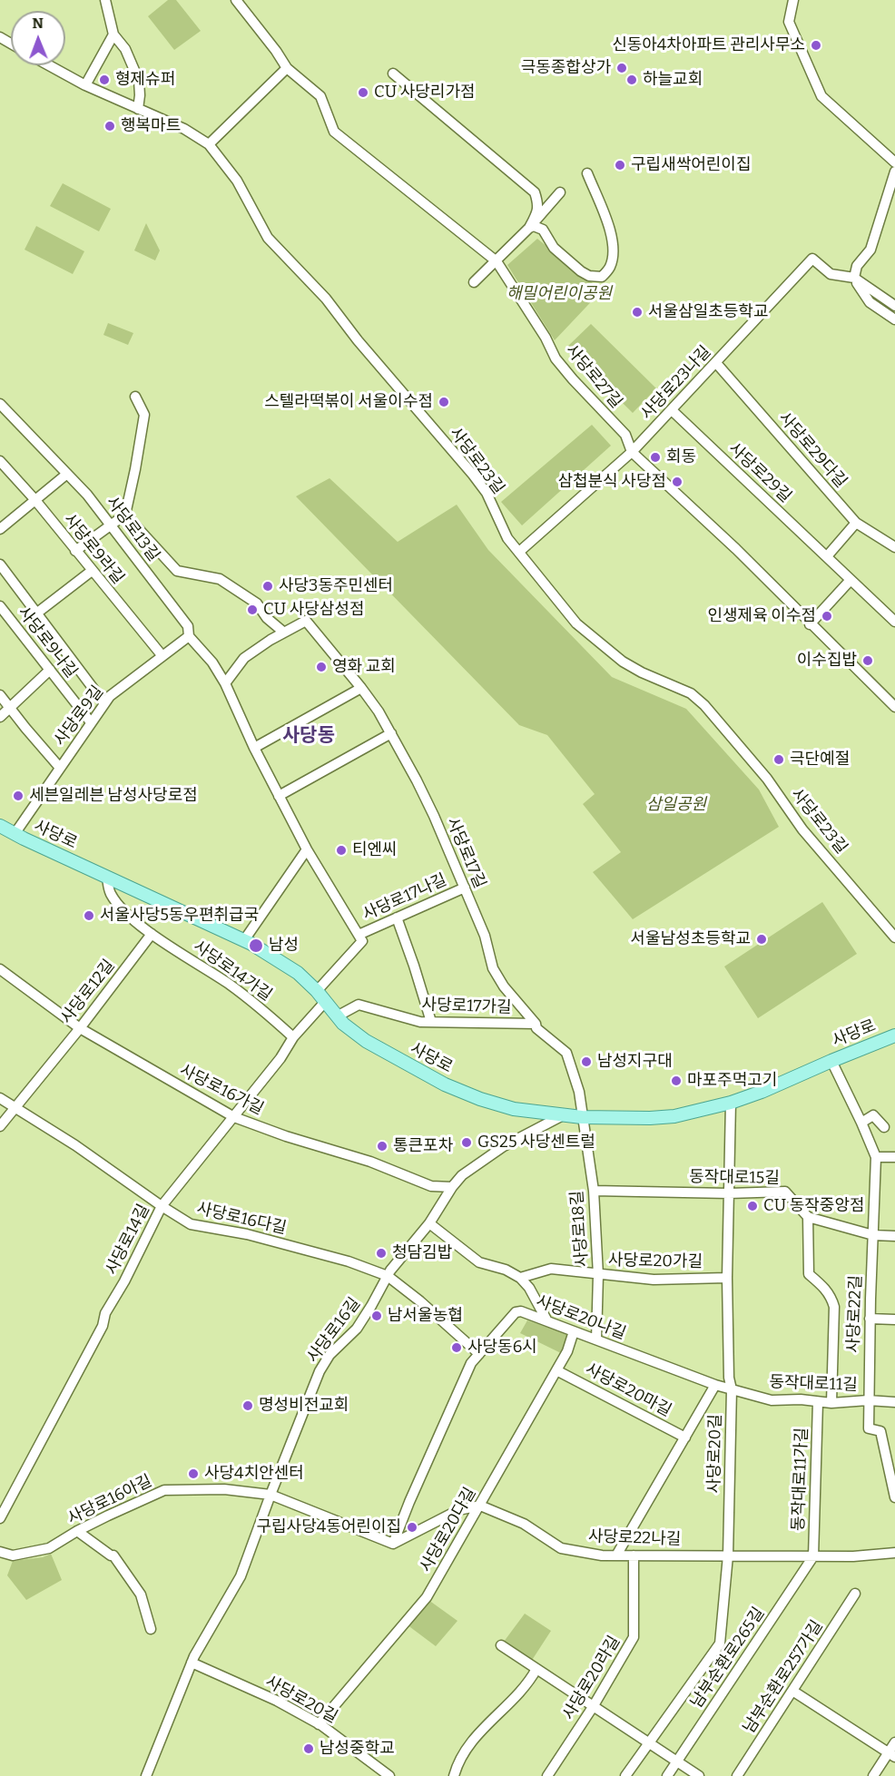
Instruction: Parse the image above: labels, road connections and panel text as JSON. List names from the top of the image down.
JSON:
{
  "streets": {
    "main road": ["사당로"],
    "street": [
      "사당로27길",
      "사당로23나길",
      "사당로29다길",
      "사당로23길",
      "사당로29길",
      "사당로13길",
      "사당로9라길",
      "사당로9나길",
      "사당로9길",
      "사당로17길",
      "사당로17나길",
      "사당로14가길",
      "사당로12길",
      "사당로17가길",
      "사당로16가길",
      "동작대로15길",
      "사당로16다길",
      "사당로18길",
      "사당로14길",
      "사당로20가길",
      "사당로22길",
      "사당로20나길",
      "사당로16길",
      "동작대로11길",
      "사당로20마길",
      "사당로20길",
      "동작대로11가길",
      "사당로16아길",
      "사당로20다길",
      "사당로22나길",
      "남부순환로265길",
      "남부순환로257가길",
      "사당로20라길"
    ]
  },
  "crossings": [
    ["사당로27길", "사당로23나길"],
    ["사당로23나길", "사당로29다길"],
    ["사당로23나길", "사당로23길"],
    ["사당로23나길", "사당로29길"],
    ["사당로13길", "사당로9길"],
    ["사당로13길", "사당로17나길"],
    ["사당로9라길", "사당로9길"],
    ["사당로9나길", "사당로9길"],
    ["사당로9길", "사당로"],
    ["사당로", "사당로17길"],
    ["사당로", "사당로17가길"],
    ["사당로", "사당로18길"],
    ["사당로", "사당로14길"],
    ["사당로", "사당로22길"],
    ["사당로", "사당로16길"],
    ["사당로", "사당로20길"],
    ["사당로17길", "사당로17나길"],
    ["사당로17길", "사당로17가길"],
    ["사당로17길", "사당로18길"],
    ["사당로14가길", "사당로12길"],
    ["사당로14가길", "사당로14길"],
    ["사당로12길", "사당로16가길"],
    ["사당로12길", "사당로16다길"],
    ["사당로16가길", "사당로14길"],
    ["사당로16가길", "사당로16길"],
    ["동작대로15길", "사당로18길"],
    ["동작대로15길", "사당로20길"],
    ["사당로16다길", "사당로14길"],
    ["사당로16다길", "사당로20나길"],
    ["사당로16다길", "사당로16길"],
    ["사당로18길", "사당로20가길"],
    ["사당로18길", "사당로20나길"],
    ["사당로20가길", "사당로20길"],
    ["사당로22길", "동작대로11길"],
    ["사당로20나길", "동작대로11길"],
    ["사당로20나길", "사당로20길"],
    ["사당로20나길", "사당로20다길"],
    ["사당로16길", "사당로20길"],
    ["사당로16길", "사당로16아길"],
    ["동작대로11길", "사당로20길"],
    ["동작대로11길", "동작대로11가길"],
    ["사당로20마길", "사당로20다길"],
    ["사당로20길", "사당로20다길"],
    ["사당로20길", "사당로22나길"],
    ["동작대로11가길", "사당로22나길"],
    ["동작대로11가길", "남부순환로265길"],
    ["사당로20다길", "사당로22나길"],
    ["사당로22나길", "남부순환로265길"],
    ["사당로22나길", "사당로20라길"]
  ],
  "districts": ["사당동"],
  "parks": ["해밀어린이공원", "삼일공원"],
  "places": [
    "신동아4차아파트 관리사무소",
    "극동종합상가",
    "형제슈퍼",
    "하늘교회",
    "CU 사당리가점",
    "행복마트",
    "구립새싹어린이집",
    "서울삼일초등학교",
    "스텔라떡볶이 서울이수점",
    "회동",
    "삼첩분식 사당점",
    "사당3동주민센터",
    "CU 사당삼성점",
    "인생제육 이수점",
    "이수집밥",
    "영화 교회",
    "극단예절",
    "세븐일레븐 남성사당로점",
    "티엔씨",
    "서울사당5동우편취급국",
    "서울남성초등학교",
    "남성",
    "남성지구대",
    "마포주먹고기",
    "GS25 사당센트럴",
    "통큰포차",
    "CU 동작중앙점",
    "청담김밥",
    "남서울농협",
    "사당동6시",
    "명성비전교회",
    "사당4치안센터",
    "구립사당4동어린이집",
    "남성중학교"
  ],
  "north": "top"
}
